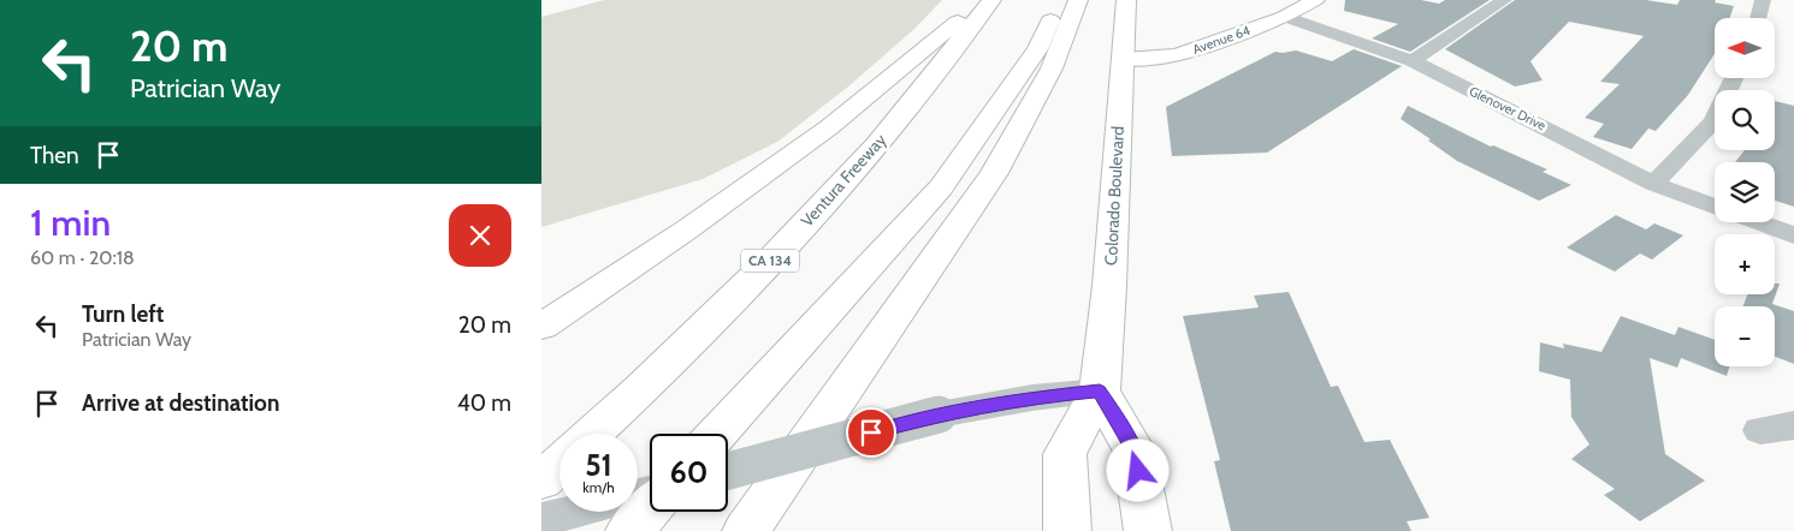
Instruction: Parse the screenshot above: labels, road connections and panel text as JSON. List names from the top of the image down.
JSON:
{
  "streets": {
    "main road": [
      "Avenue 64",
      "Ventura Freeway",
      "Colorado Boulevard",
      "CA 134"
    ],
    "street": ["Glenover Drive"]
  },
  "crossings": [
    ["Avenue 64", "Glenover Drive"],
    ["Avenue 64", "Colorado Boulevard"]
  ],
  "north": "left",
  "page": {
    "turn": ["20 m", "Patrician Way"],
    "map_buttons": ["+", "−"],
    "then": "Then",
    "heading": ["1 min", "60 m · 20:18"],
    "list": [
      {
        "name": "Turn left",
        "note": "Patrician Way",
        "value": "20 m"
      },
      {
        "name": "Arrive at destination",
        "value": "40 m"
      }
    ],
    "speed": "51 km/h",
    "limit": "60"
  }
}
